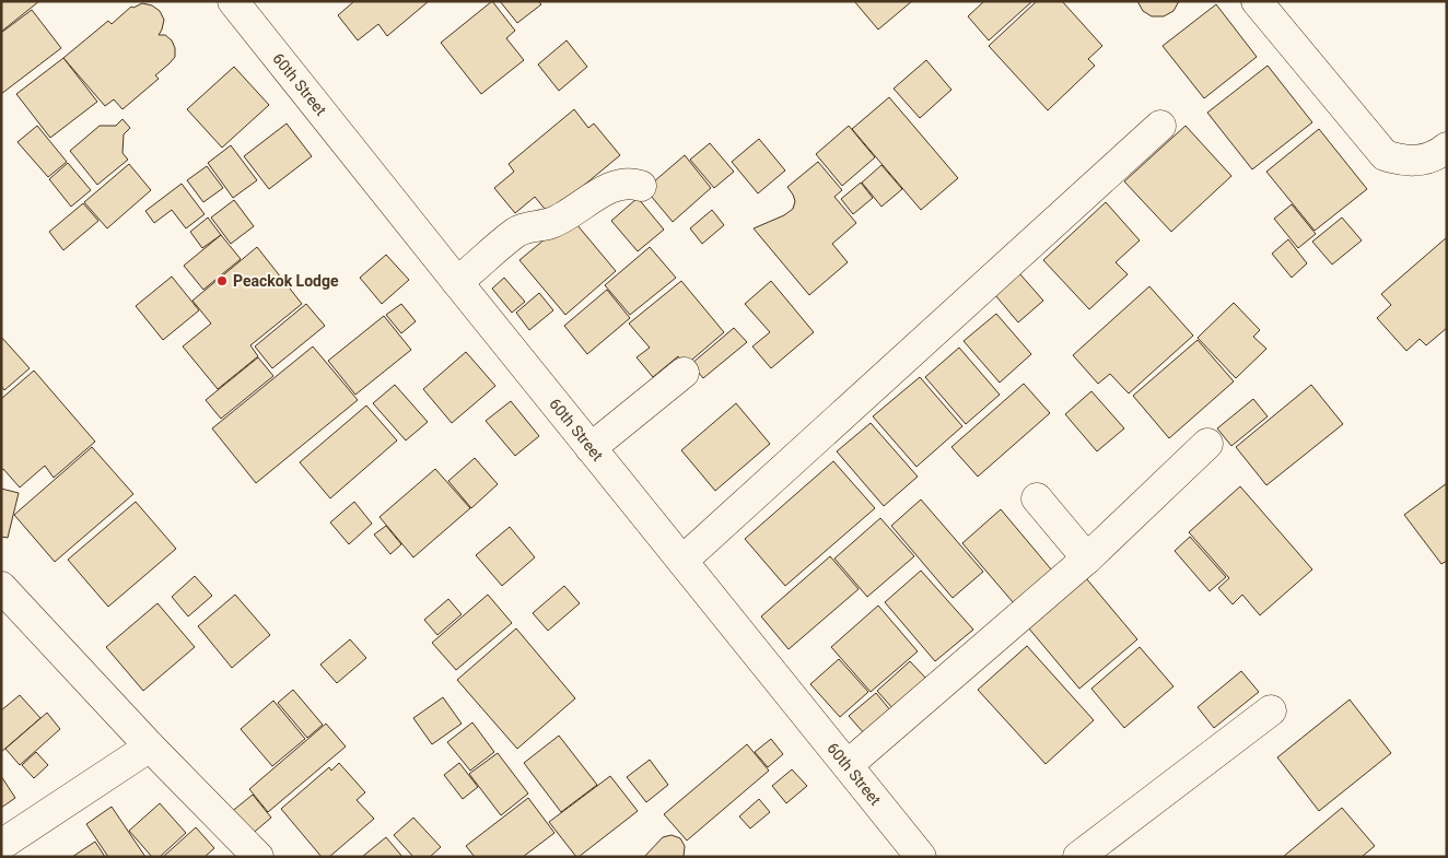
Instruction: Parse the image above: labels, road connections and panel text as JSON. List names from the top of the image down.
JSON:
{
  "streets": {
    "street": ["60th Street"]
  },
  "places": ["Peackok Lodge"]
}
